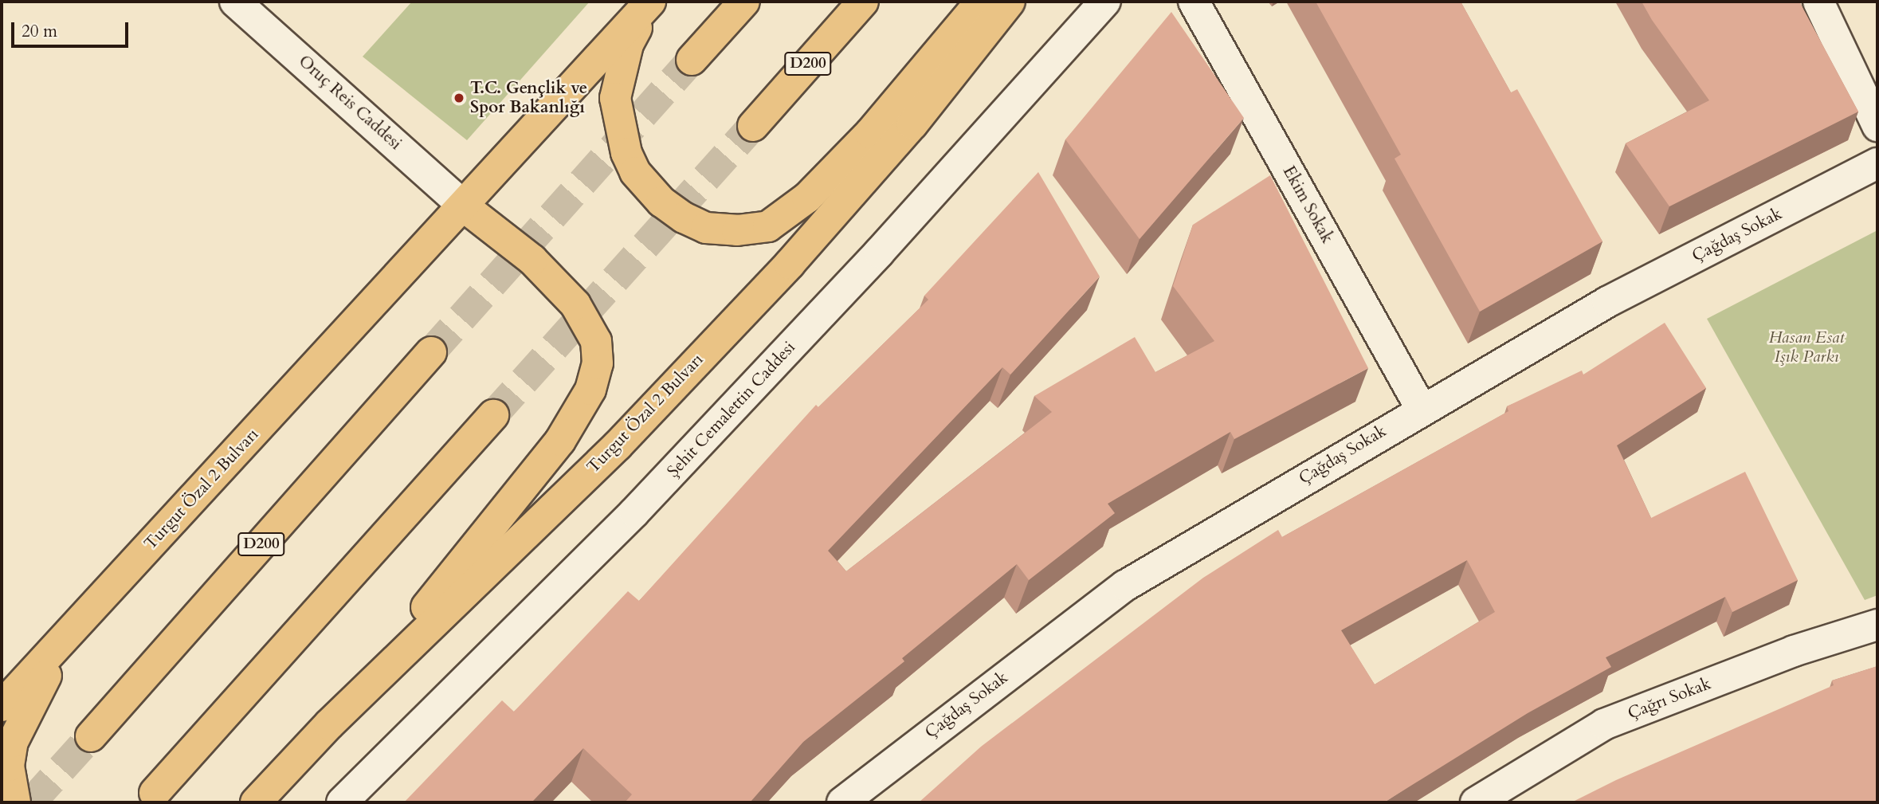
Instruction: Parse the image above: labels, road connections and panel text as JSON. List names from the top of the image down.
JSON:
{
  "streets": {
    "highway": ["D200", "Turgut Özal 2 Bulvarı"],
    "street": [
      "Oruç Reis Caddesi",
      "Ekim Sokak",
      "Çağdaş Sokak",
      "Şehit Cemalettin Caddesi",
      "Çağrı Sokak"
    ]
  },
  "crossings": [
    ["Oruç Reis Caddesi", "Turgut Özal 2 Bulvarı"],
    ["Ekim Sokak", "Çağdaş Sokak"]
  ],
  "parks": ["Hasan Esat Işık Parkı"],
  "places": ["T.C. Gençlik ve Spor Bakanlığı"],
  "scale_bar": "20 m"
}
